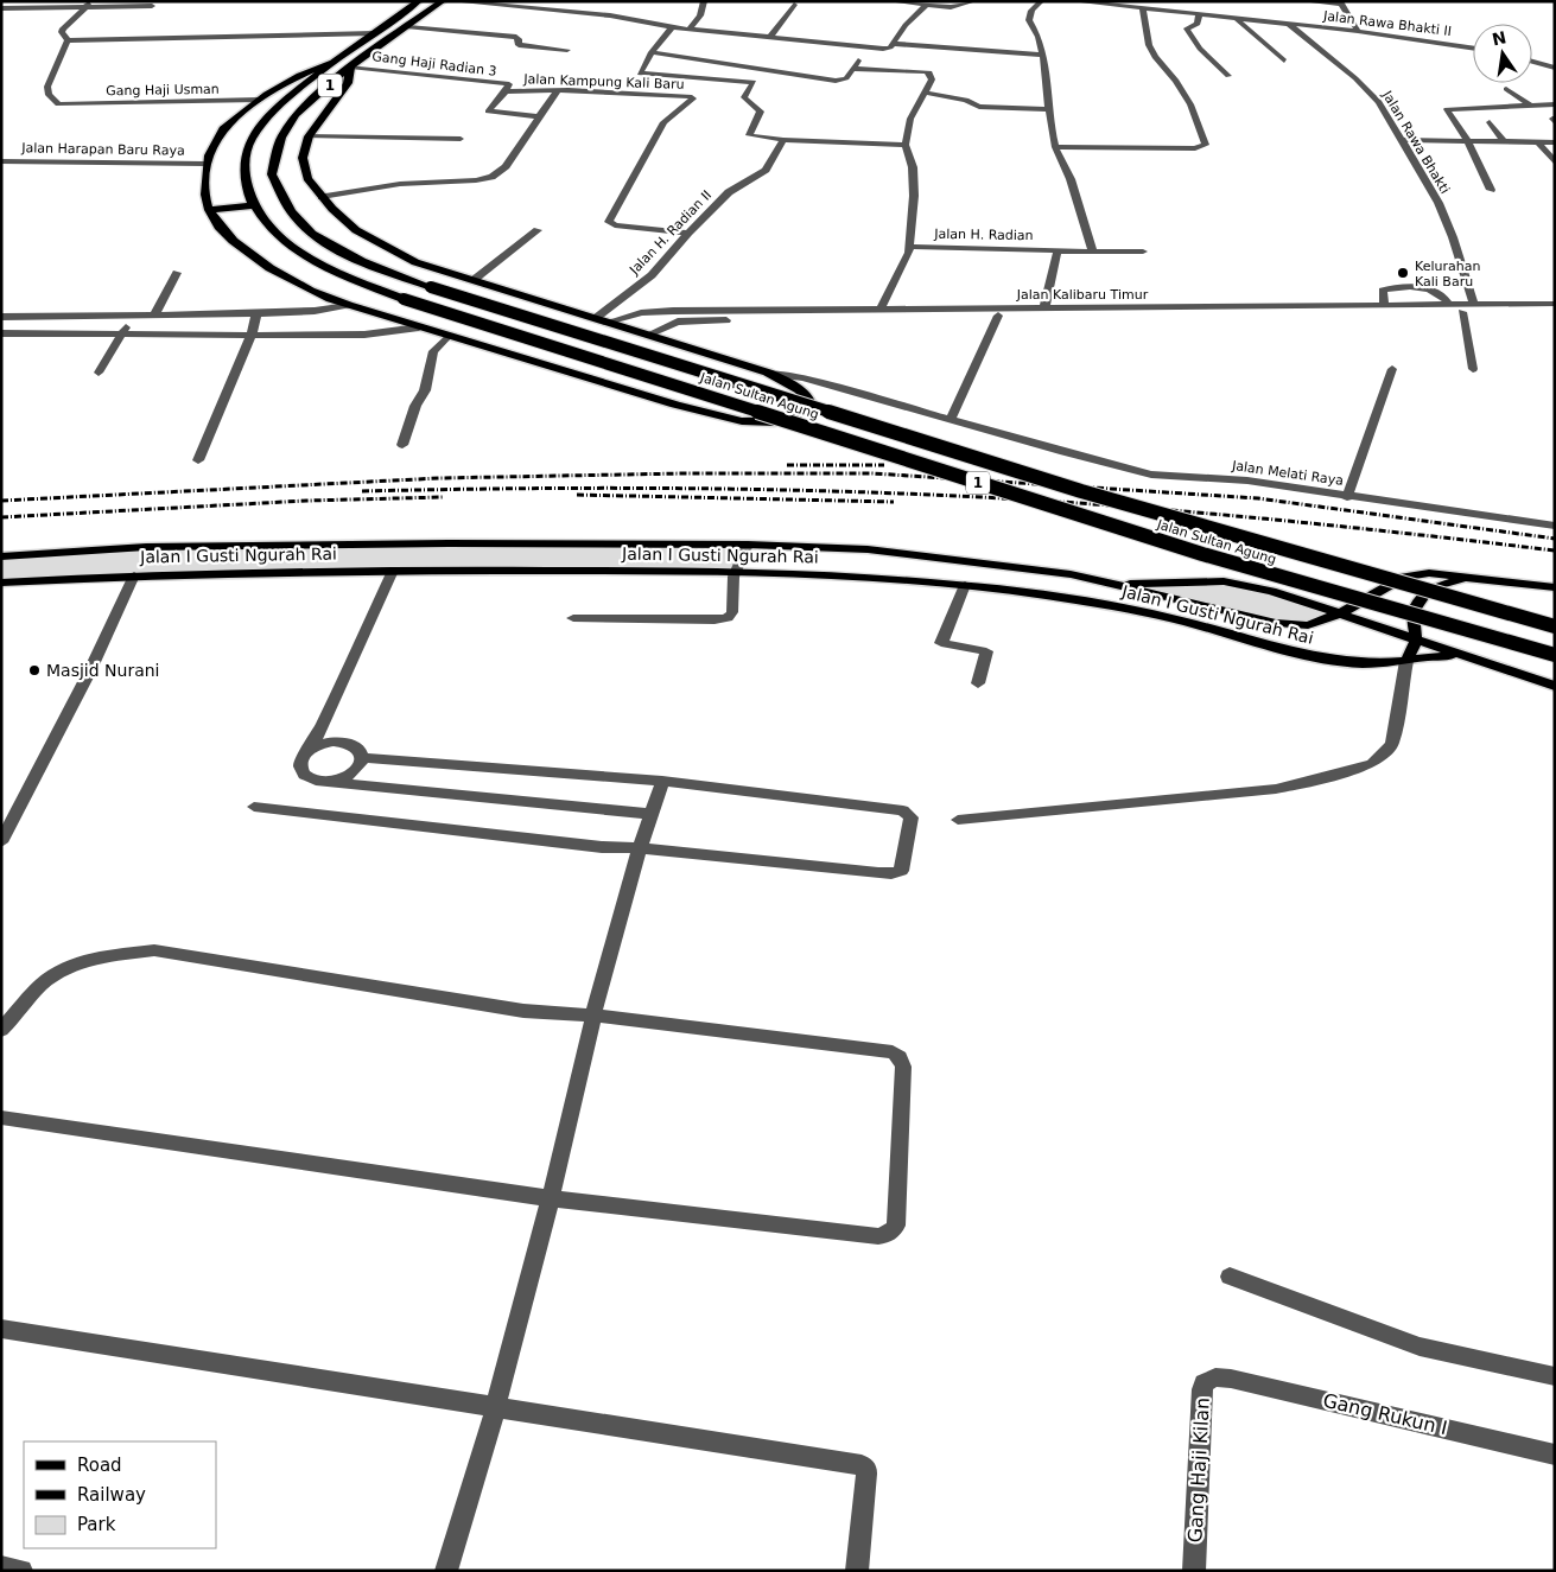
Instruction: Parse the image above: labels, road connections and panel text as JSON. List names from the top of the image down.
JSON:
{
  "streets": {
    "highway": ["1", "Jalan Sultan Agung"],
    "main road": ["Jalan I Gusti Ngurah Rai"],
    "street": [
      "Jalan Rawa Bhakti II",
      "Gang Haji Radian 3",
      "Jalan Kampung Kali Baru",
      "Gang Haji Usman",
      "Jalan Rawa Bhakti",
      "Jalan Harapan Baru Raya",
      "Jalan H. Radian II",
      "Jalan H. Radian",
      "Jalan Kalibaru Timur",
      "Jalan Melati Raya",
      "Gang Rukun I",
      "Gang Haji Kilan"
    ]
  },
  "crossings": [
    ["Jalan Rawa Bhakti II", "Jalan Rawa Bhakti"],
    ["Gang Haji Radian 3", "Jalan Kampung Kali Baru"],
    ["Gang Haji Radian 3", "Jalan Sultan Agung"],
    ["Jalan Kampung Kali Baru", "Jalan H. Radian II"],
    ["Jalan Rawa Bhakti", "Jalan Kalibaru Timur"],
    ["Gang Rukun I", "Gang Haji Kilan"]
  ],
  "places": ["Kelurahan Kali Baru", "Masjid Nurani"],
  "legend": ["Road", "Railway", "Park"],
  "north": "top"
}
